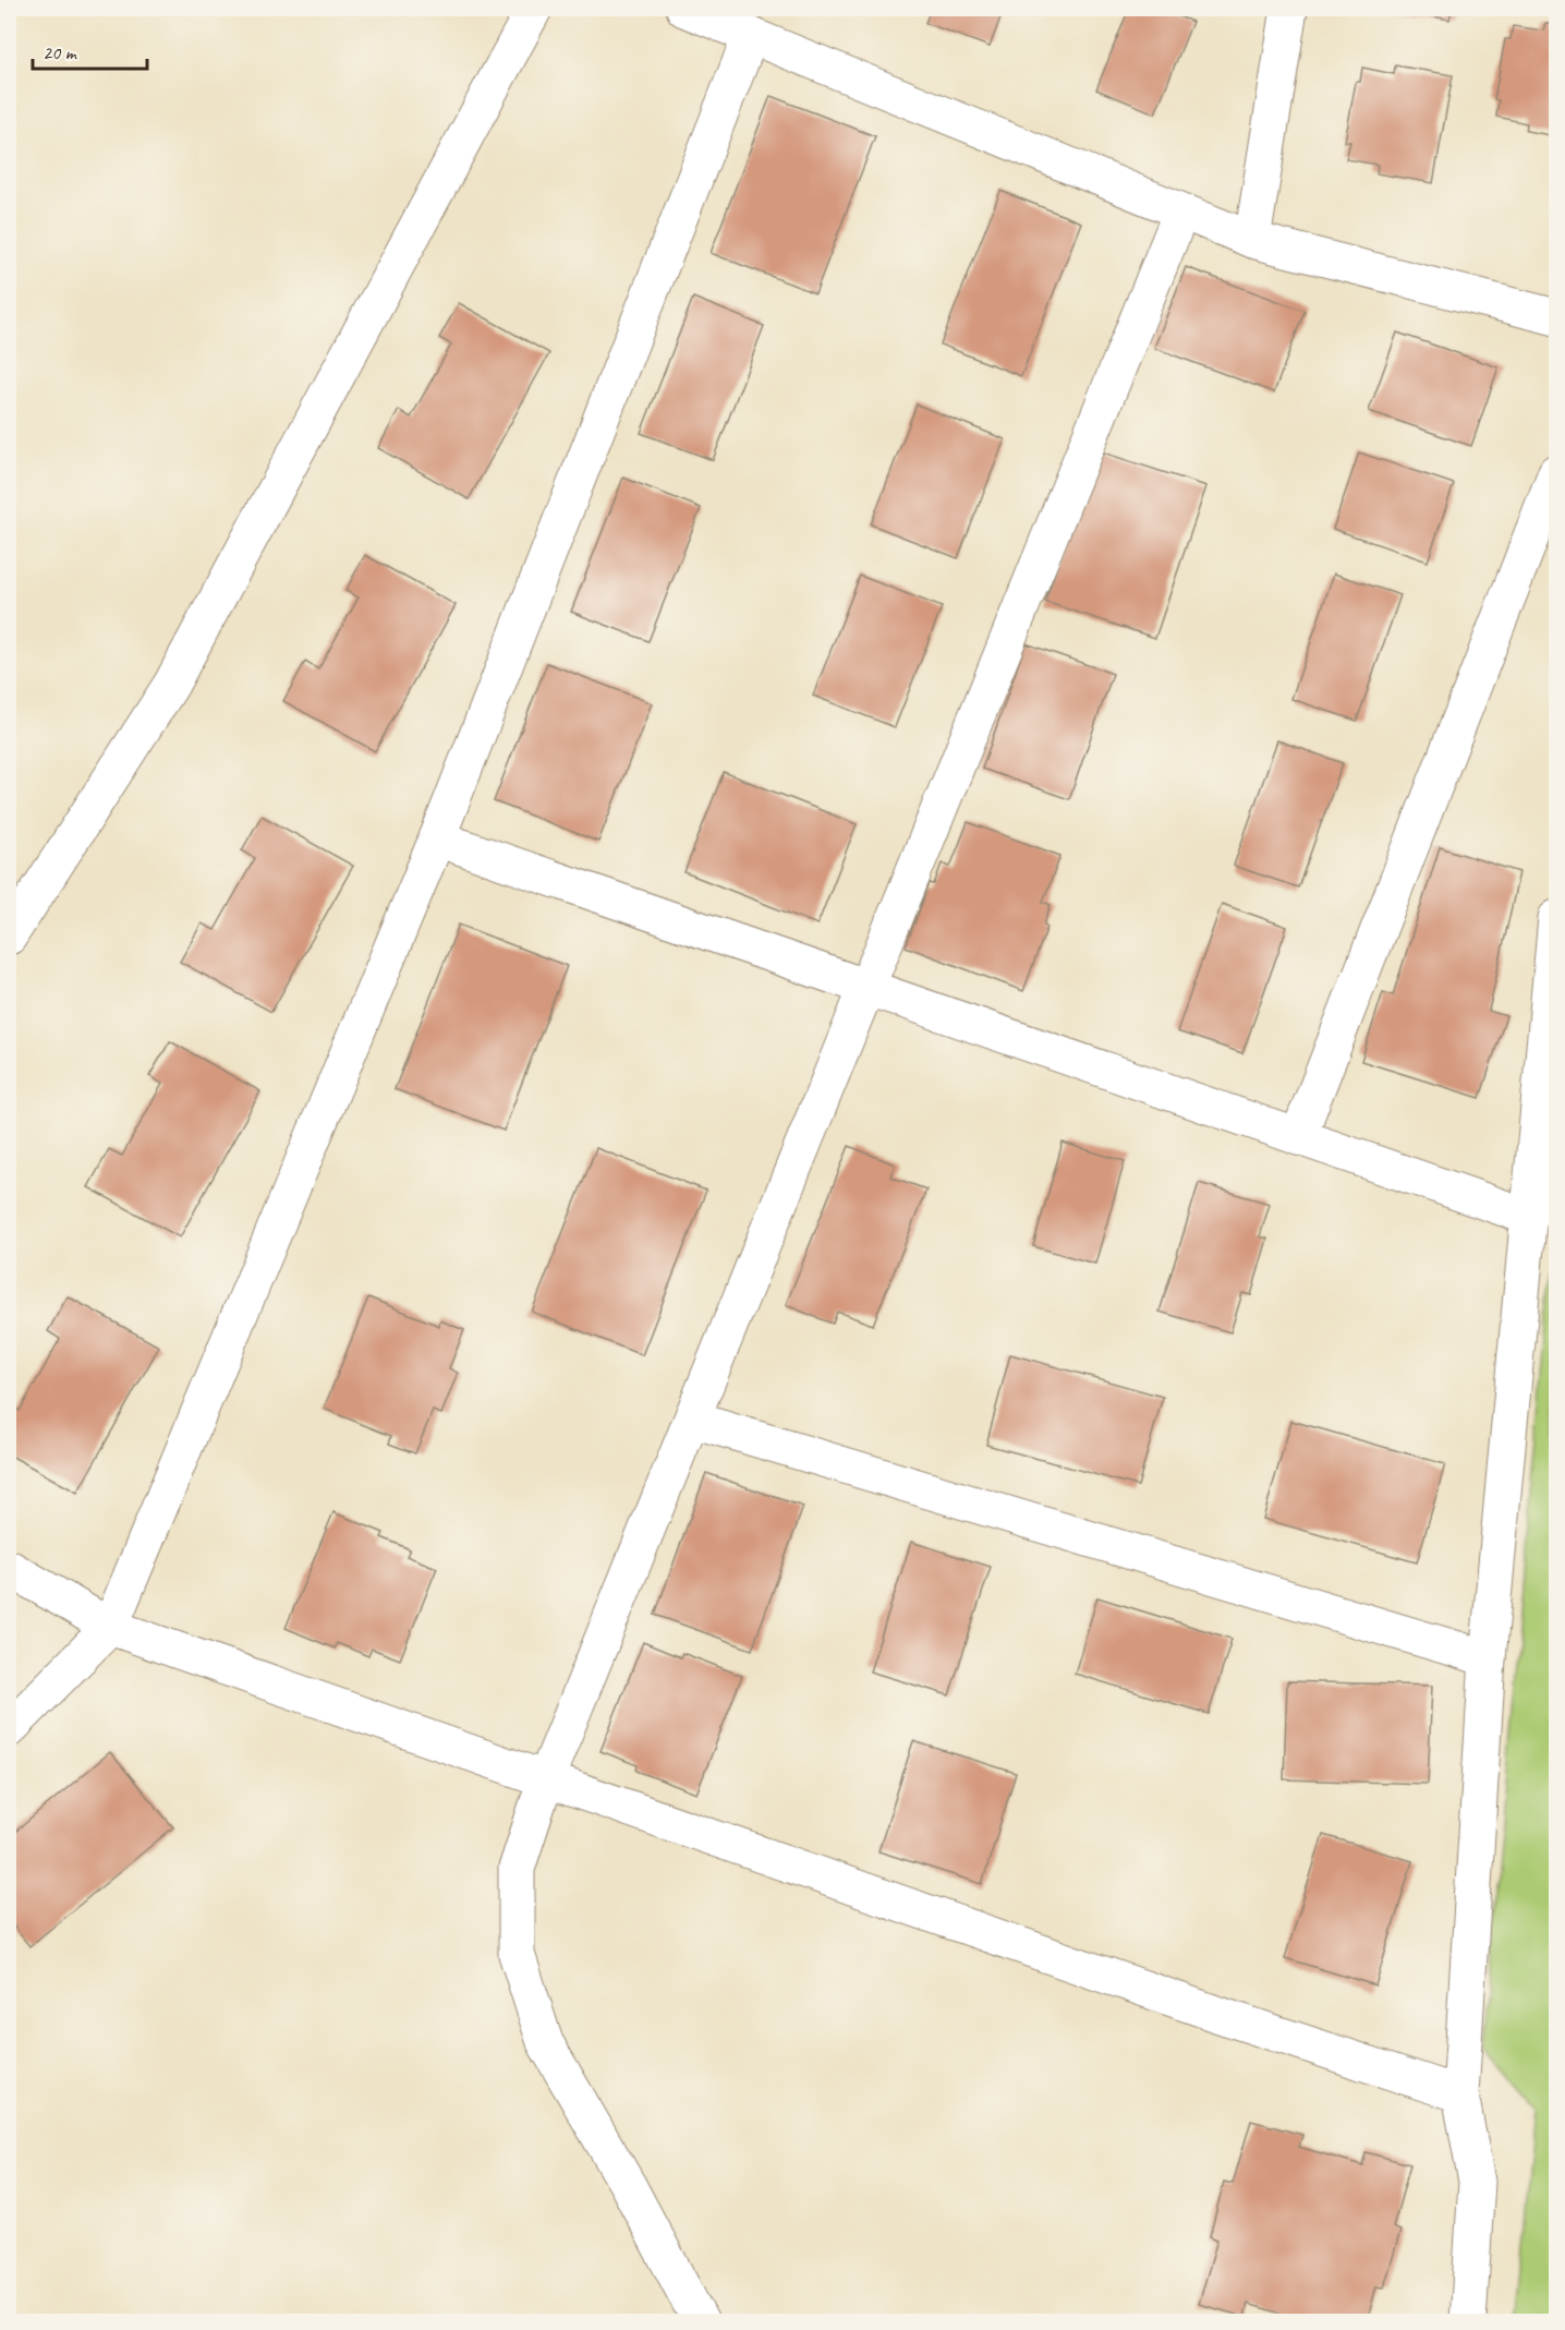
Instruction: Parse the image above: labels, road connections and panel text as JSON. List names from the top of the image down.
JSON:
{
  "scale_bar": "20 m"
}
